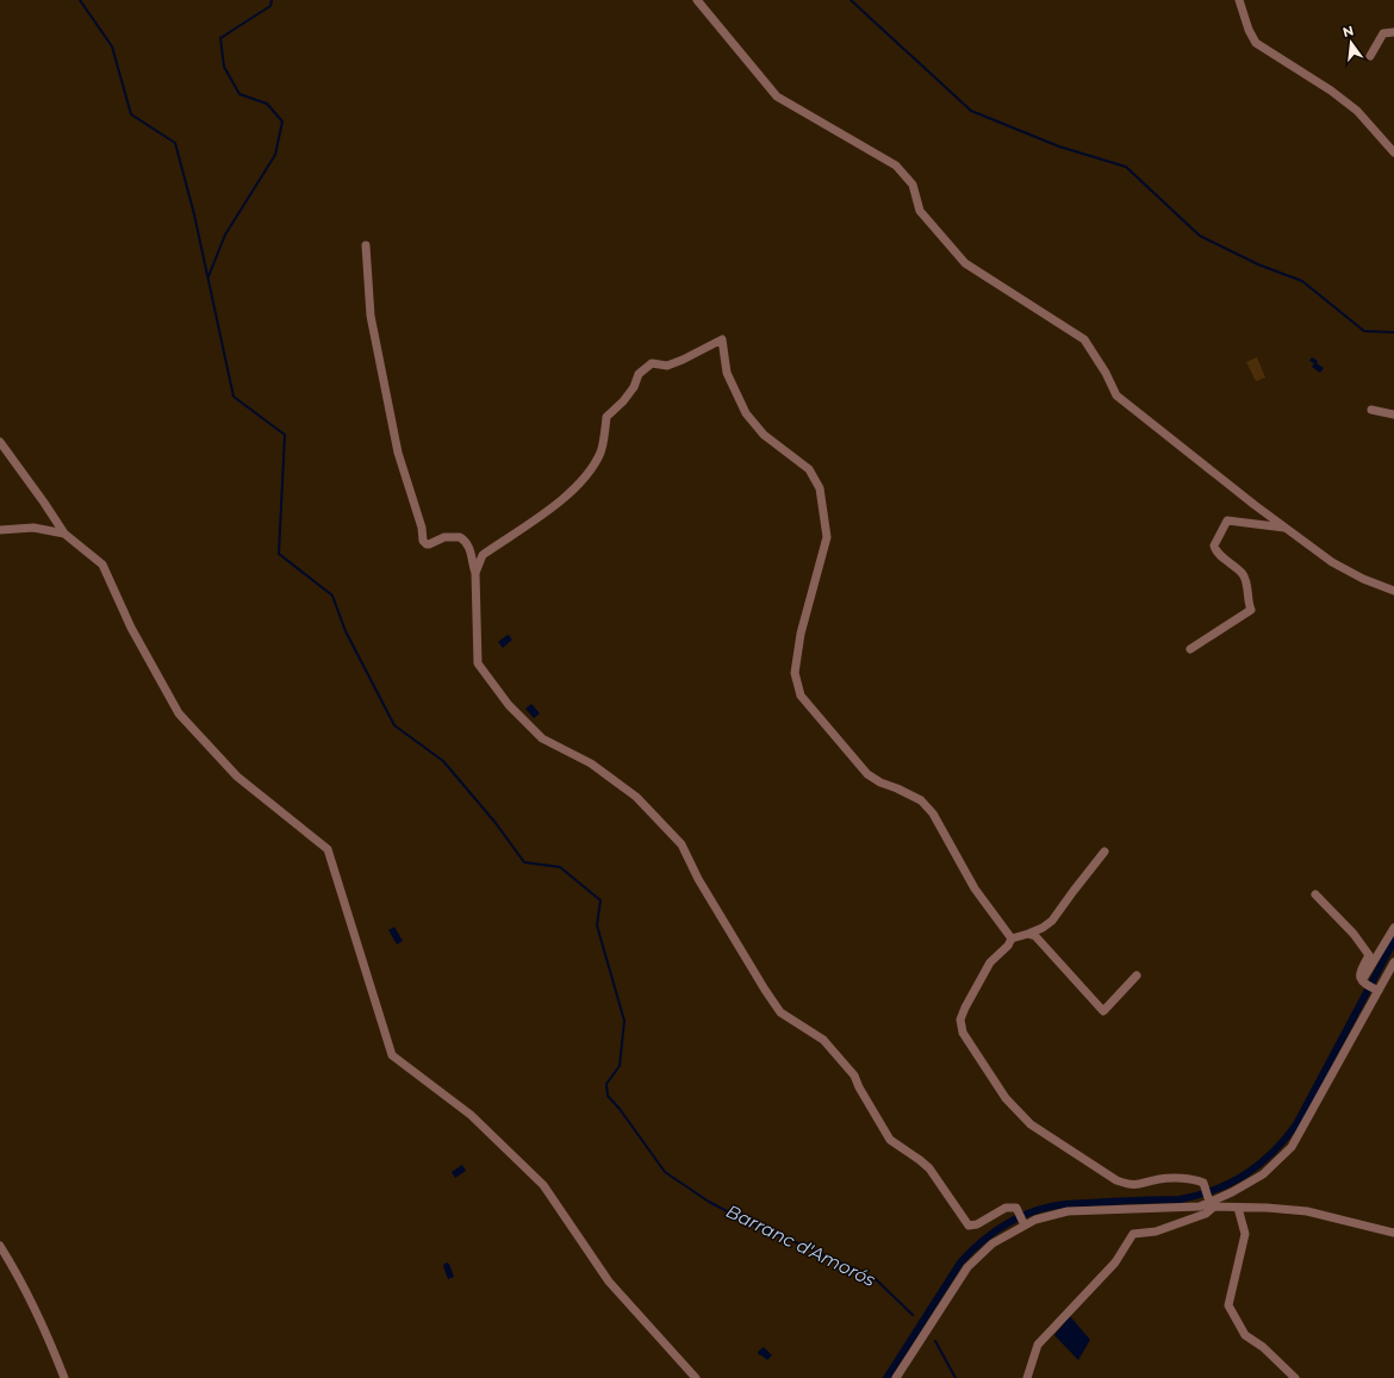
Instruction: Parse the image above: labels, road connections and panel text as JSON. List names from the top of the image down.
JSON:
{
  "water": ["Barranc d'Amorós"],
  "north": "top"
}
